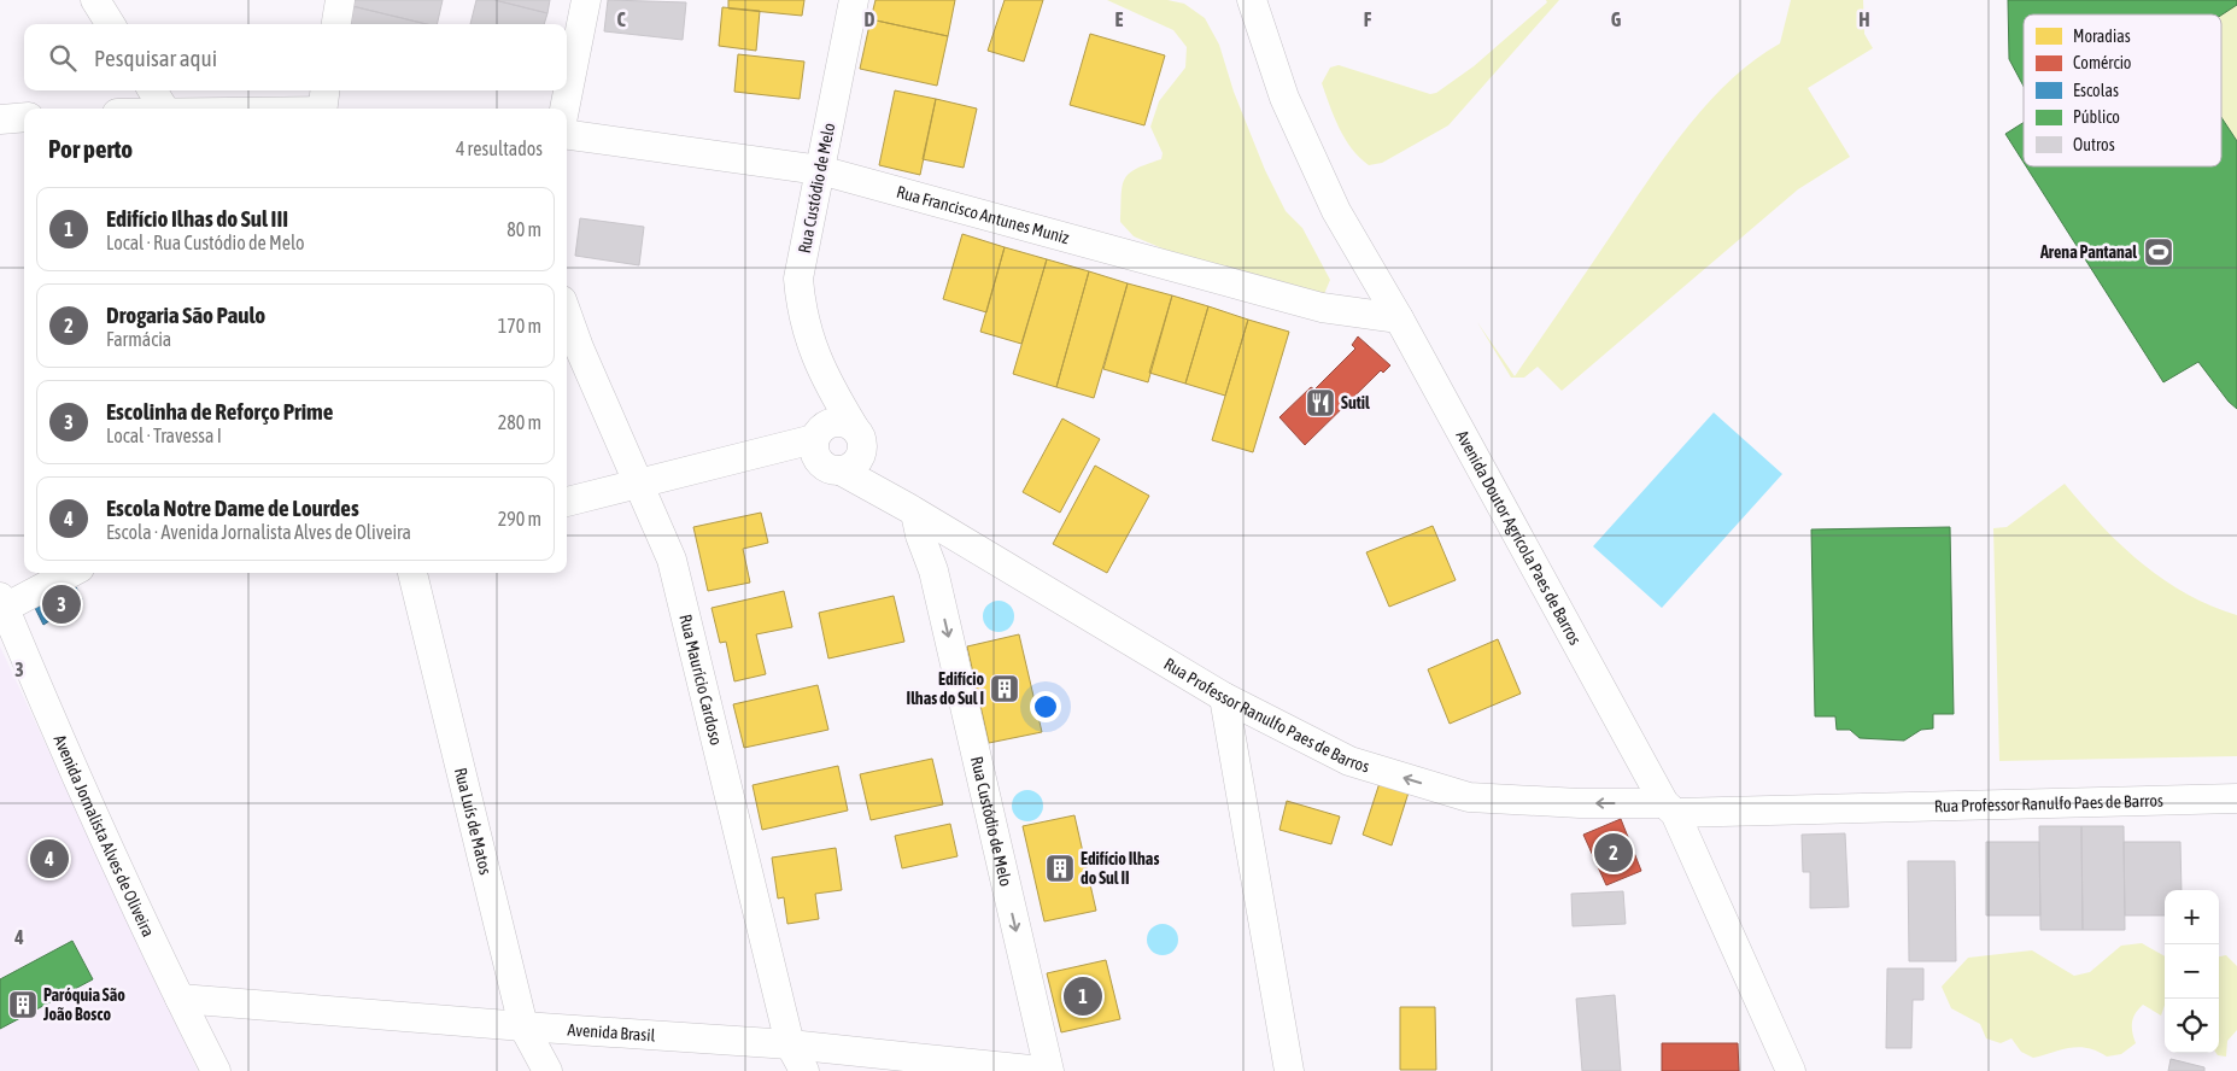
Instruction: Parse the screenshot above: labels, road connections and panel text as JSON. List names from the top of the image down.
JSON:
{
  "streets": {
    "street": [
      "Rua Custódio de Melo",
      "Rua Francisco Antunes Muniz",
      "Avenida Doutor Agrícola Paes de Barros",
      "Rua Maurício Cardoso",
      "Rua Professor Ranulfo Paes de Barros",
      "Rua Luís de Matos",
      "Avenida Jornalista Alves de Oliveira",
      "Avenida Brasil"
    ]
  },
  "crossings": [
    ["Rua Custódio de Melo", "Rua Francisco Antunes Muniz"],
    ["Rua Custódio de Melo", "Rua Professor Ranulfo Paes de Barros"],
    ["Rua Francisco Antunes Muniz", "Avenida Doutor Agrícola Paes de Barros"],
    ["Avenida Doutor Agrícola Paes de Barros", "Rua Professor Ranulfo Paes de Barros"],
    ["Rua Maurício Cardoso", "Avenida Brasil"],
    ["Rua Luís de Matos", "Avenida Brasil"],
    ["Avenida Jornalista Alves de Oliveira", "Avenida Brasil"]
  ],
  "places": {
    "sports": ["Arena Pantanal"],
    "restaurant": ["Sutil"],
    "building": ["Edifício Ilhas do Sul I", "Edifício Ilhas do Sul II", "Paróquia São João Bosco"]
  },
  "legend": [
    "Moradias",
    "Comércio",
    "Escolas",
    "Público",
    "Outros"
  ],
  "page": {
    "search": "Pesquisar aqui",
    "heading": ["Por perto", "4 resultados"],
    "list": [
      {
        "mark": "1",
        "name": "Edifício Ilhas do Sul III",
        "note": "Local · Rua Custódio de Melo",
        "value": "80 m"
      },
      {
        "mark": "2",
        "name": "Drogaria São Paulo",
        "note": "Farmácia",
        "value": "170 m"
      },
      {
        "mark": "3",
        "name": "Escolinha de Reforço Prime",
        "note": "Local · Travessa I",
        "value": "280 m"
      },
      {
        "mark": "4",
        "name": "Escola Notre Dame de Lourdes",
        "note": "Escola · Avenida Jornalista Alves de Oliveira",
        "value": "290 m"
      }
    ],
    "pins": [
      "3",
      "2",
      "4",
      "1"
    ],
    "map_buttons": ["+", "−"]
  },
  "grid": {
    "columns": [
      "C",
      "D",
      "E",
      "F",
      "G",
      "H"
    ],
    "rows": ["3", "4"]
  }
}
